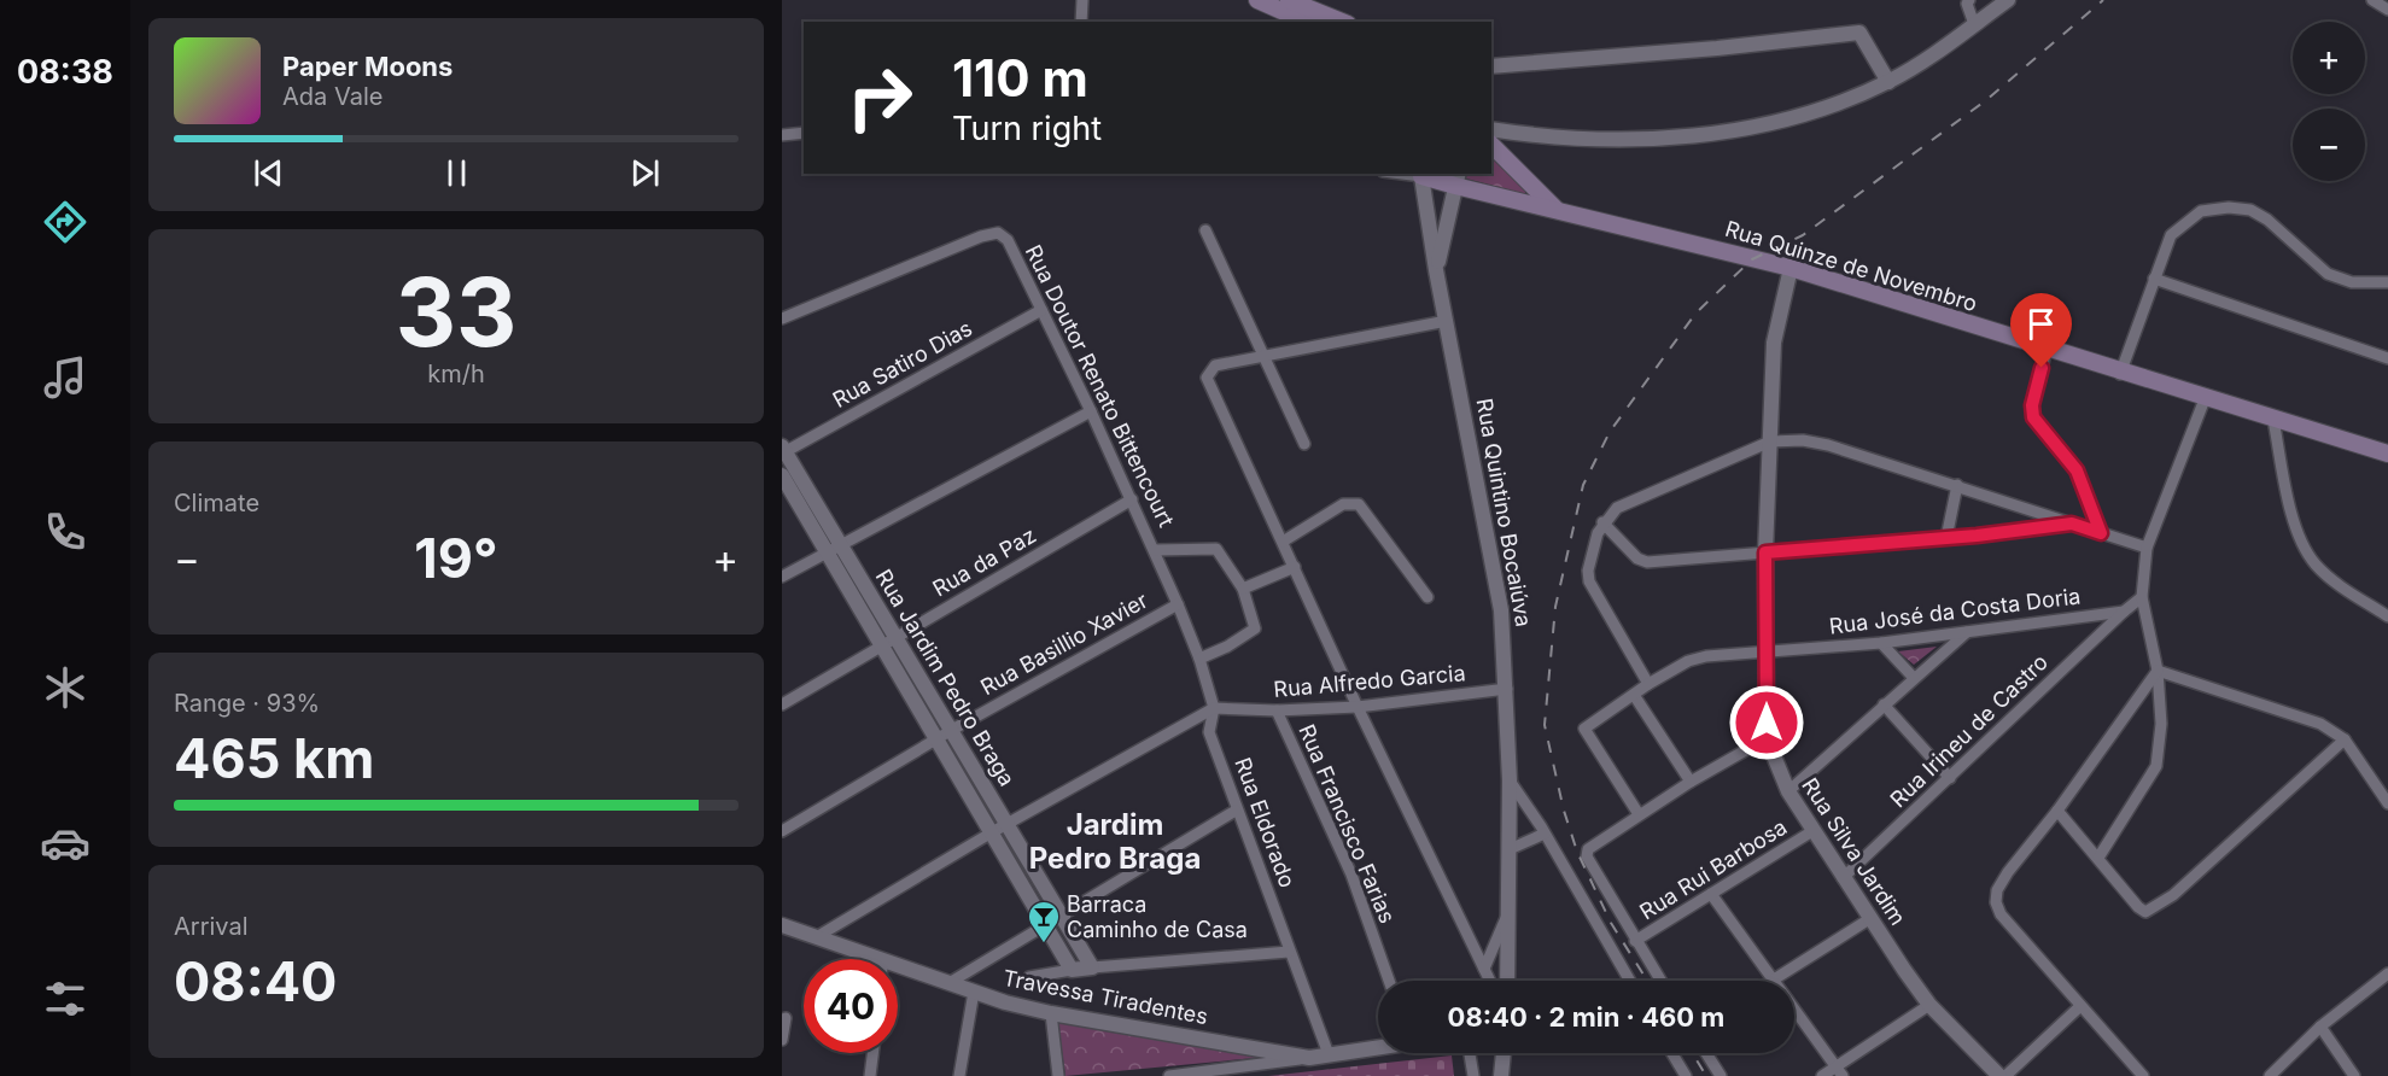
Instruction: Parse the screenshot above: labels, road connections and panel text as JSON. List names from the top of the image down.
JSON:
{
  "streets": {
    "main road": ["Rua Quinze de Novembro"],
    "street": [
      "Rua Satiro Dias",
      "Rua Doutor Renato Bittencourt",
      "Rua Quintino Bocaiúva",
      "Rua da Paz",
      "Rua José da Costa Doria",
      "Rua Basillio Xavier",
      "Rua Jardim Pedro Braga",
      "Rua Alfredo Garcia",
      "Rua Irineu de Castro",
      "Rua Eldorado",
      "Rua Francisco Farias",
      "Rua Silva Jardim",
      "Rua Rui Barbosa",
      "Travessa Tiradentes"
    ]
  },
  "crossings": [
    ["Rua Quinze de Novembro", "Rua Quintino Bocaiúva"],
    ["Rua Quinze de Novembro", "Rua Silva Jardim"],
    ["Rua Satiro Dias", "Rua Doutor Renato Bittencourt"],
    ["Rua Satiro Dias", "Rua Jardim Pedro Braga"],
    ["Rua Doutor Renato Bittencourt", "Rua da Paz"],
    ["Rua Doutor Renato Bittencourt", "Rua Basillio Xavier"],
    ["Rua Doutor Renato Bittencourt", "Rua Alfredo Garcia"],
    ["Rua Doutor Renato Bittencourt", "Rua Eldorado"],
    ["Rua Quintino Bocaiúva", "Rua Alfredo Garcia"],
    ["Rua da Paz", "Rua Jardim Pedro Braga"],
    ["Rua José da Costa Doria", "Rua Irineu de Castro"],
    ["Rua José da Costa Doria", "Rua Silva Jardim"],
    ["Rua Basillio Xavier", "Rua Jardim Pedro Braga"],
    ["Rua Alfredo Garcia", "Rua Eldorado"],
    ["Rua Alfredo Garcia", "Rua Francisco Farias"],
    ["Rua Irineu de Castro", "Rua Silva Jardim"],
    ["Rua Eldorado", "Travessa Tiradentes"],
    ["Rua Silva Jardim", "Rua Rui Barbosa"]
  ],
  "districts": ["Jardim Pedro Braga"],
  "places": {
    "bar": ["Barraca Caminho de Casa"]
  },
  "page": {
    "tabs": "08:38",
    "map_buttons": ["+", "−"],
    "turn": ["110 m", "Turn right"],
    "song": ["Paper Moons", "Ada Vale"],
    "tile": [
      ["33", "km/h"],
      "Climate",
      ["Range · 93%", "465 km"],
      ["Arrival", "08:40"]
    ],
    "heat": ["−", "19°", "+"],
    "limit": "40",
    "trip": "08:40 · 2 min · 460 m"
  }
}
